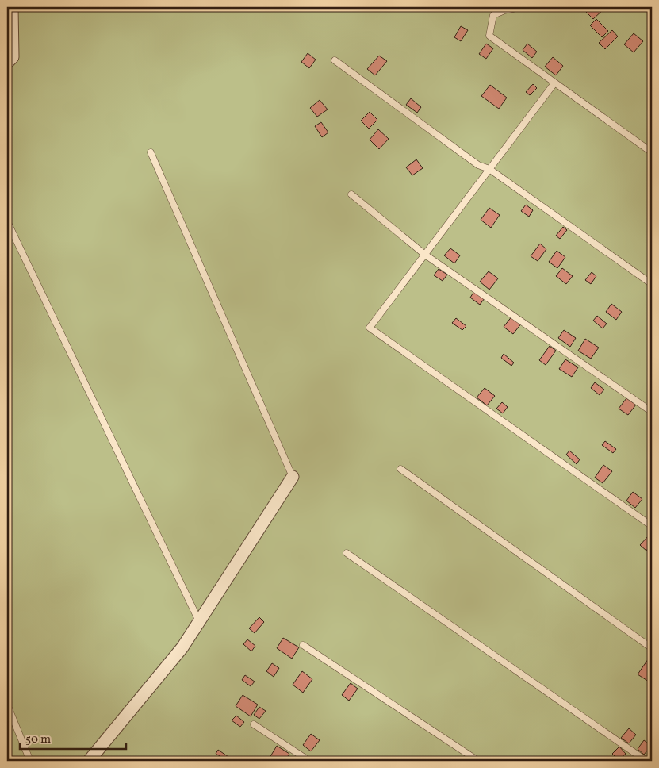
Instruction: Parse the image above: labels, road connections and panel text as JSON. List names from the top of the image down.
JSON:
{
  "scale_bar": "50 m"
}
